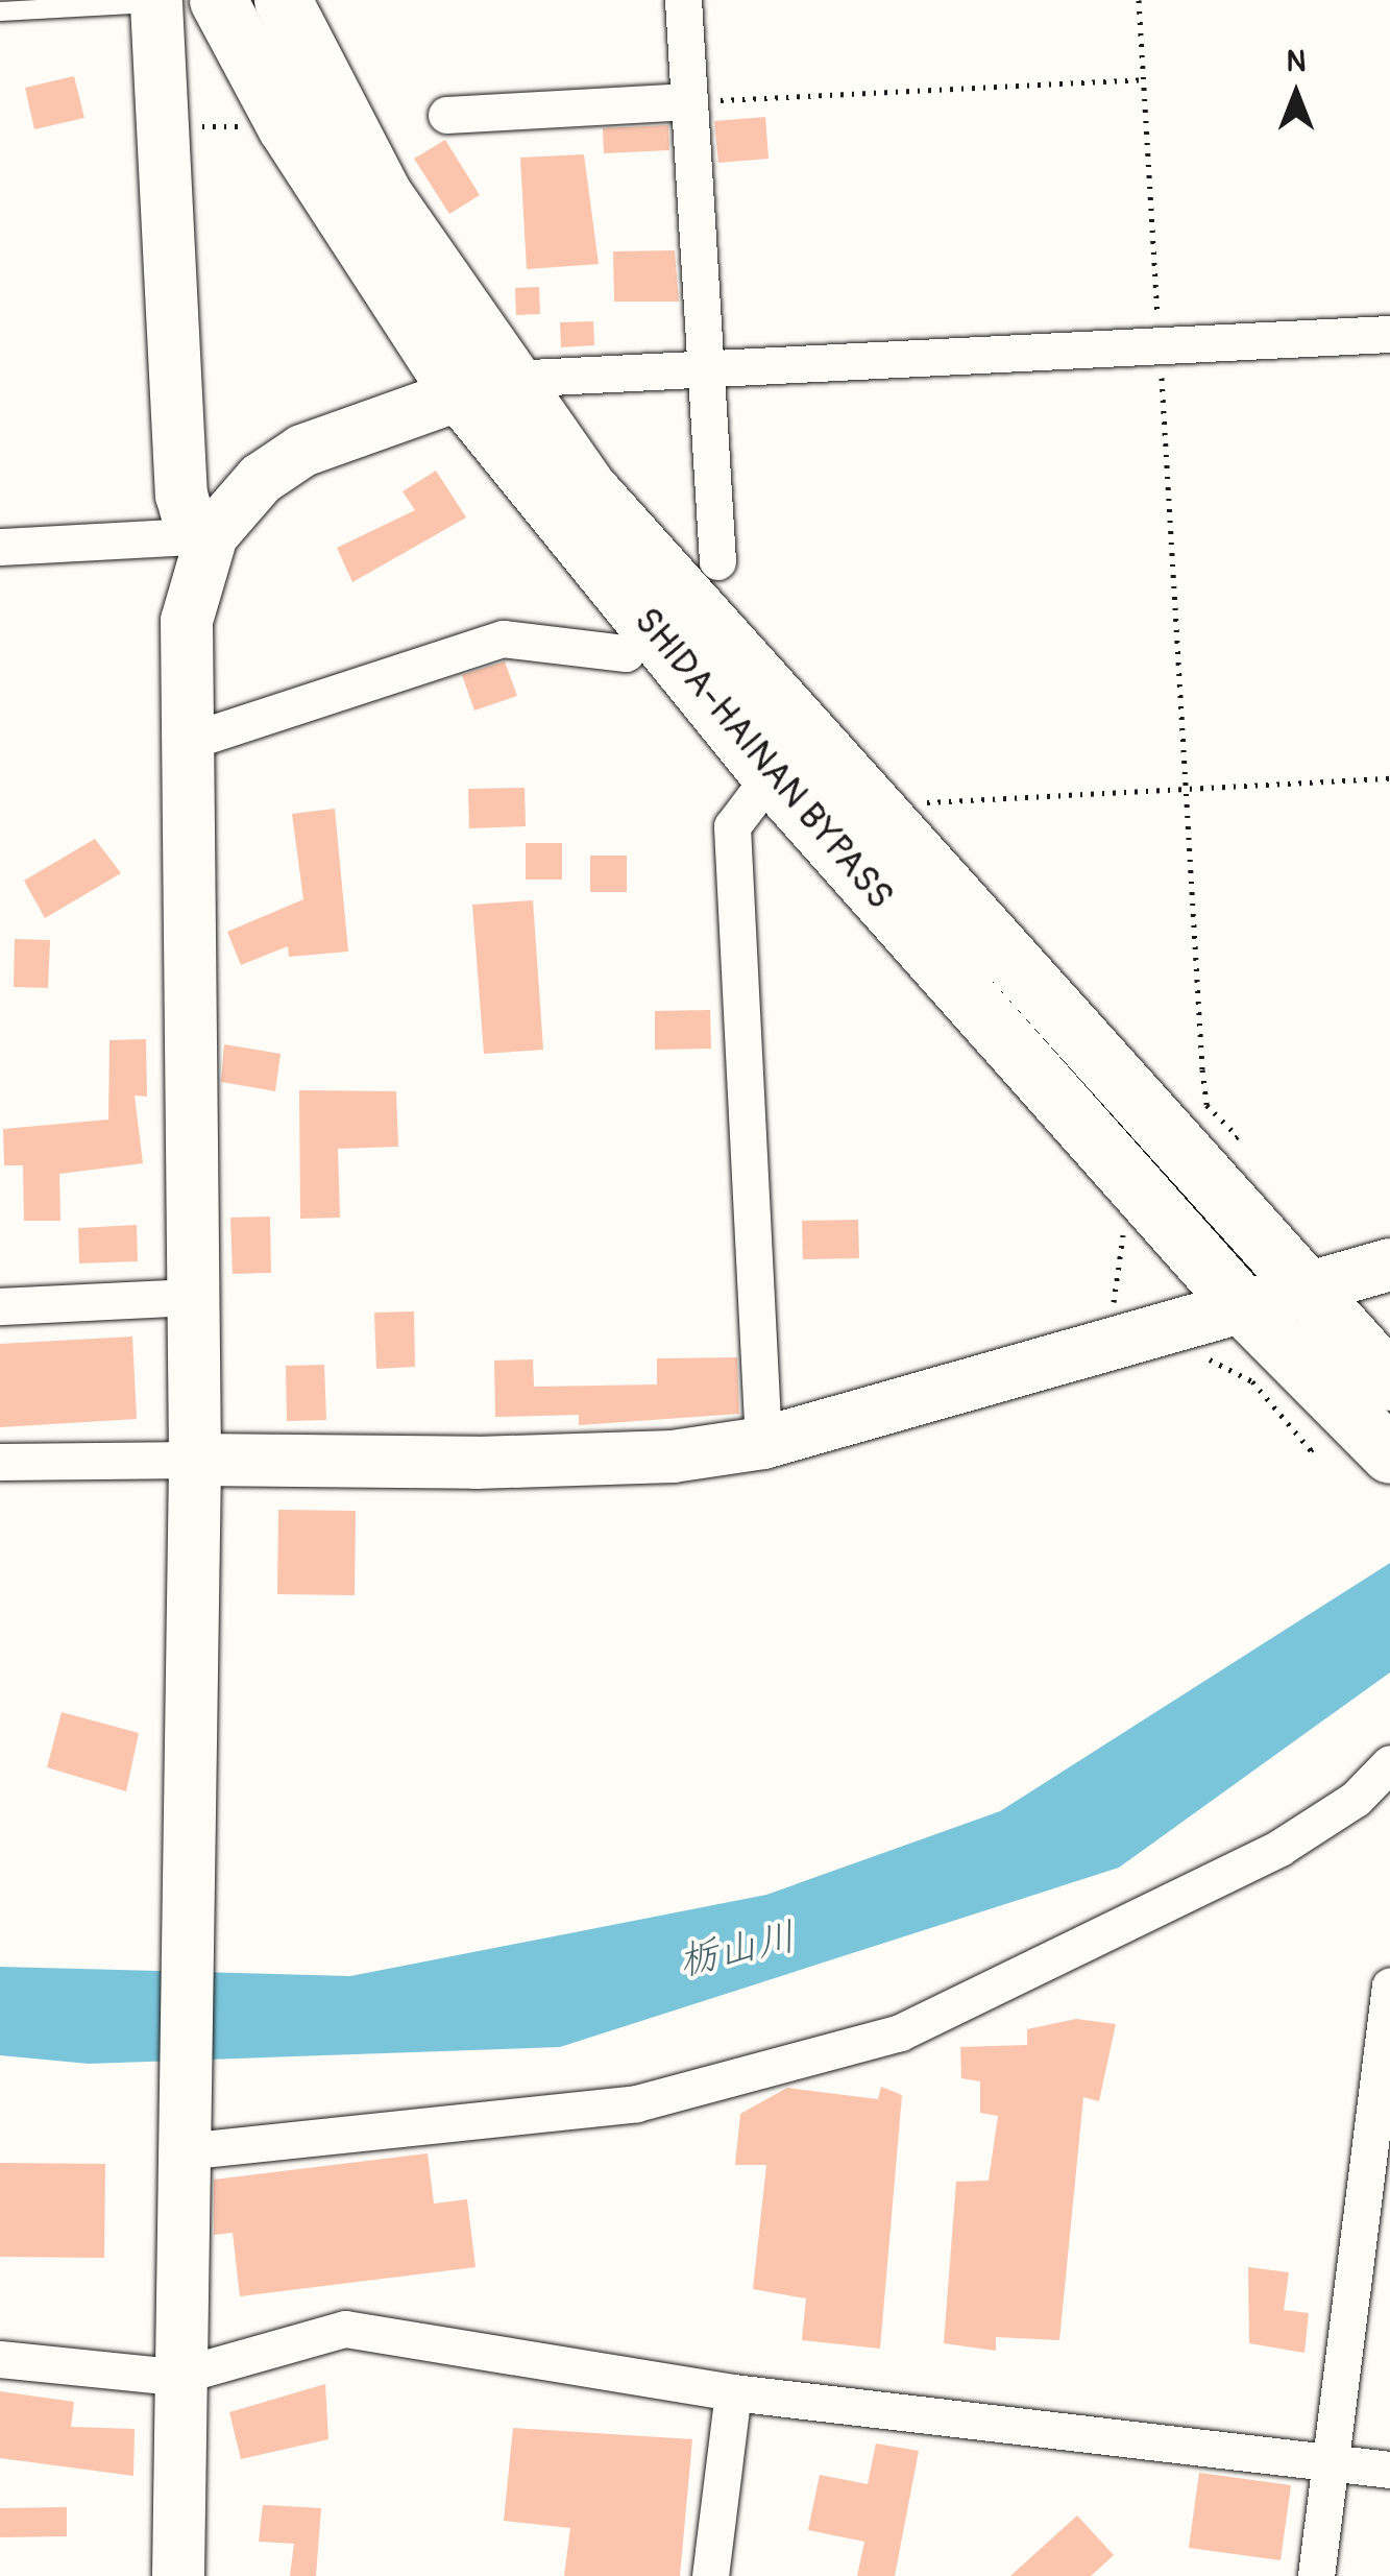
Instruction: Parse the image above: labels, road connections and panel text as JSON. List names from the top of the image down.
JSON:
{
  "streets": {
    "highway": ["SHIDA-HAINAN BYPASS"]
  },
  "water": ["栃山川"],
  "north": "top"
}
